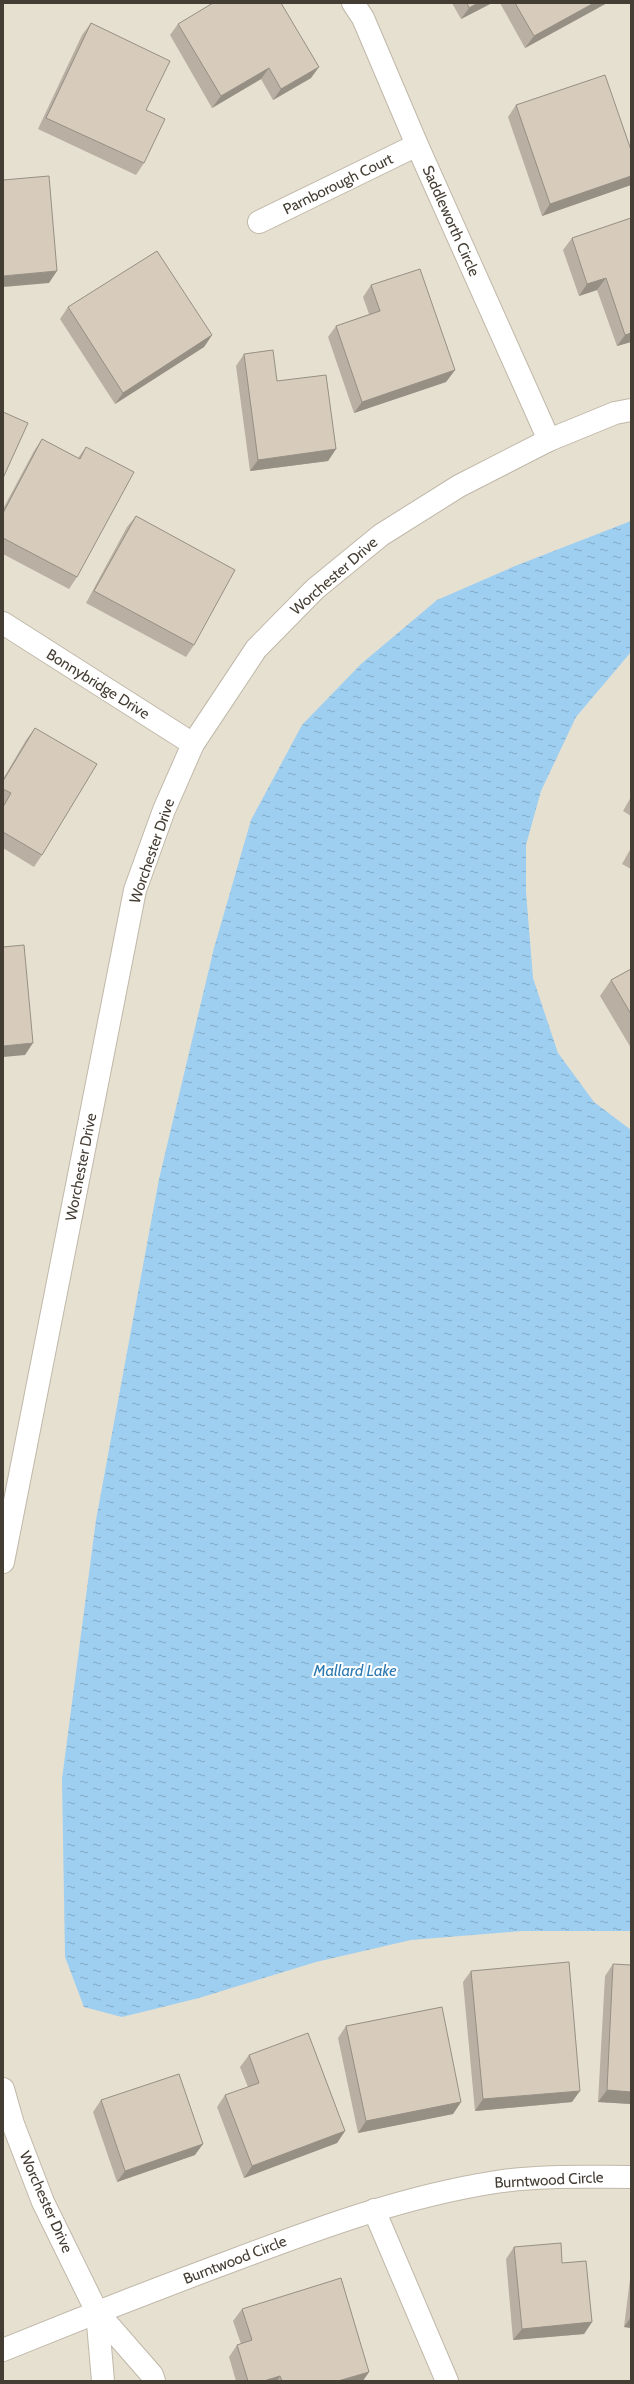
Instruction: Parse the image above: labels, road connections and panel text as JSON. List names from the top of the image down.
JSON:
{
  "streets": {
    "street": [
      "Parnborough Court",
      "Saddleworth Circle",
      "Worchester Drive",
      "Bonnybridge Drive",
      "Burntwood Circle"
    ]
  },
  "crossings": [
    ["Parnborough Court", "Saddleworth Circle"],
    ["Saddleworth Circle", "Worchester Drive"],
    ["Worchester Drive", "Bonnybridge Drive"],
    ["Worchester Drive", "Burntwood Circle"]
  ],
  "water": ["Mallard Lake"]
}
